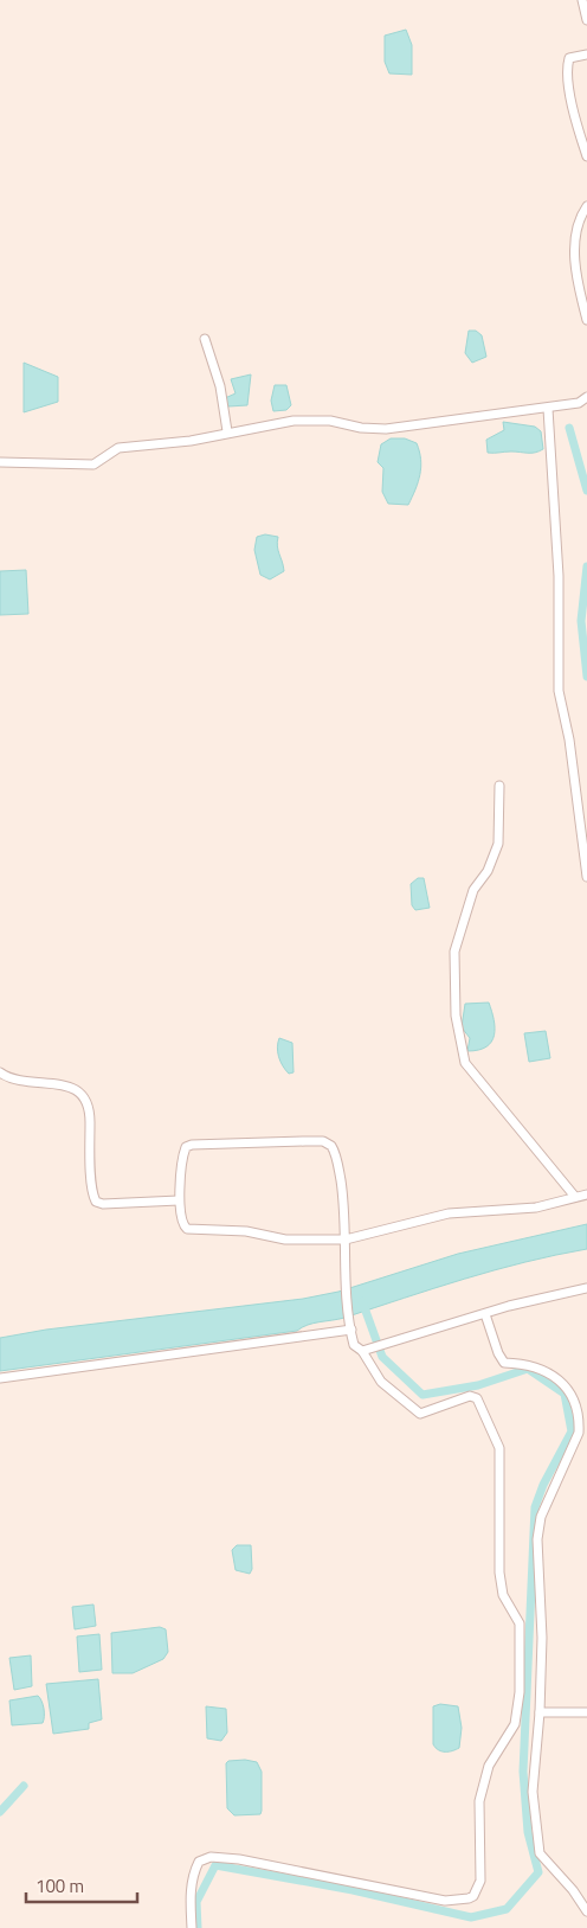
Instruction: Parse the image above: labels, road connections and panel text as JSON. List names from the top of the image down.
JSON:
{
  "scale_bar": "100 m"
}
